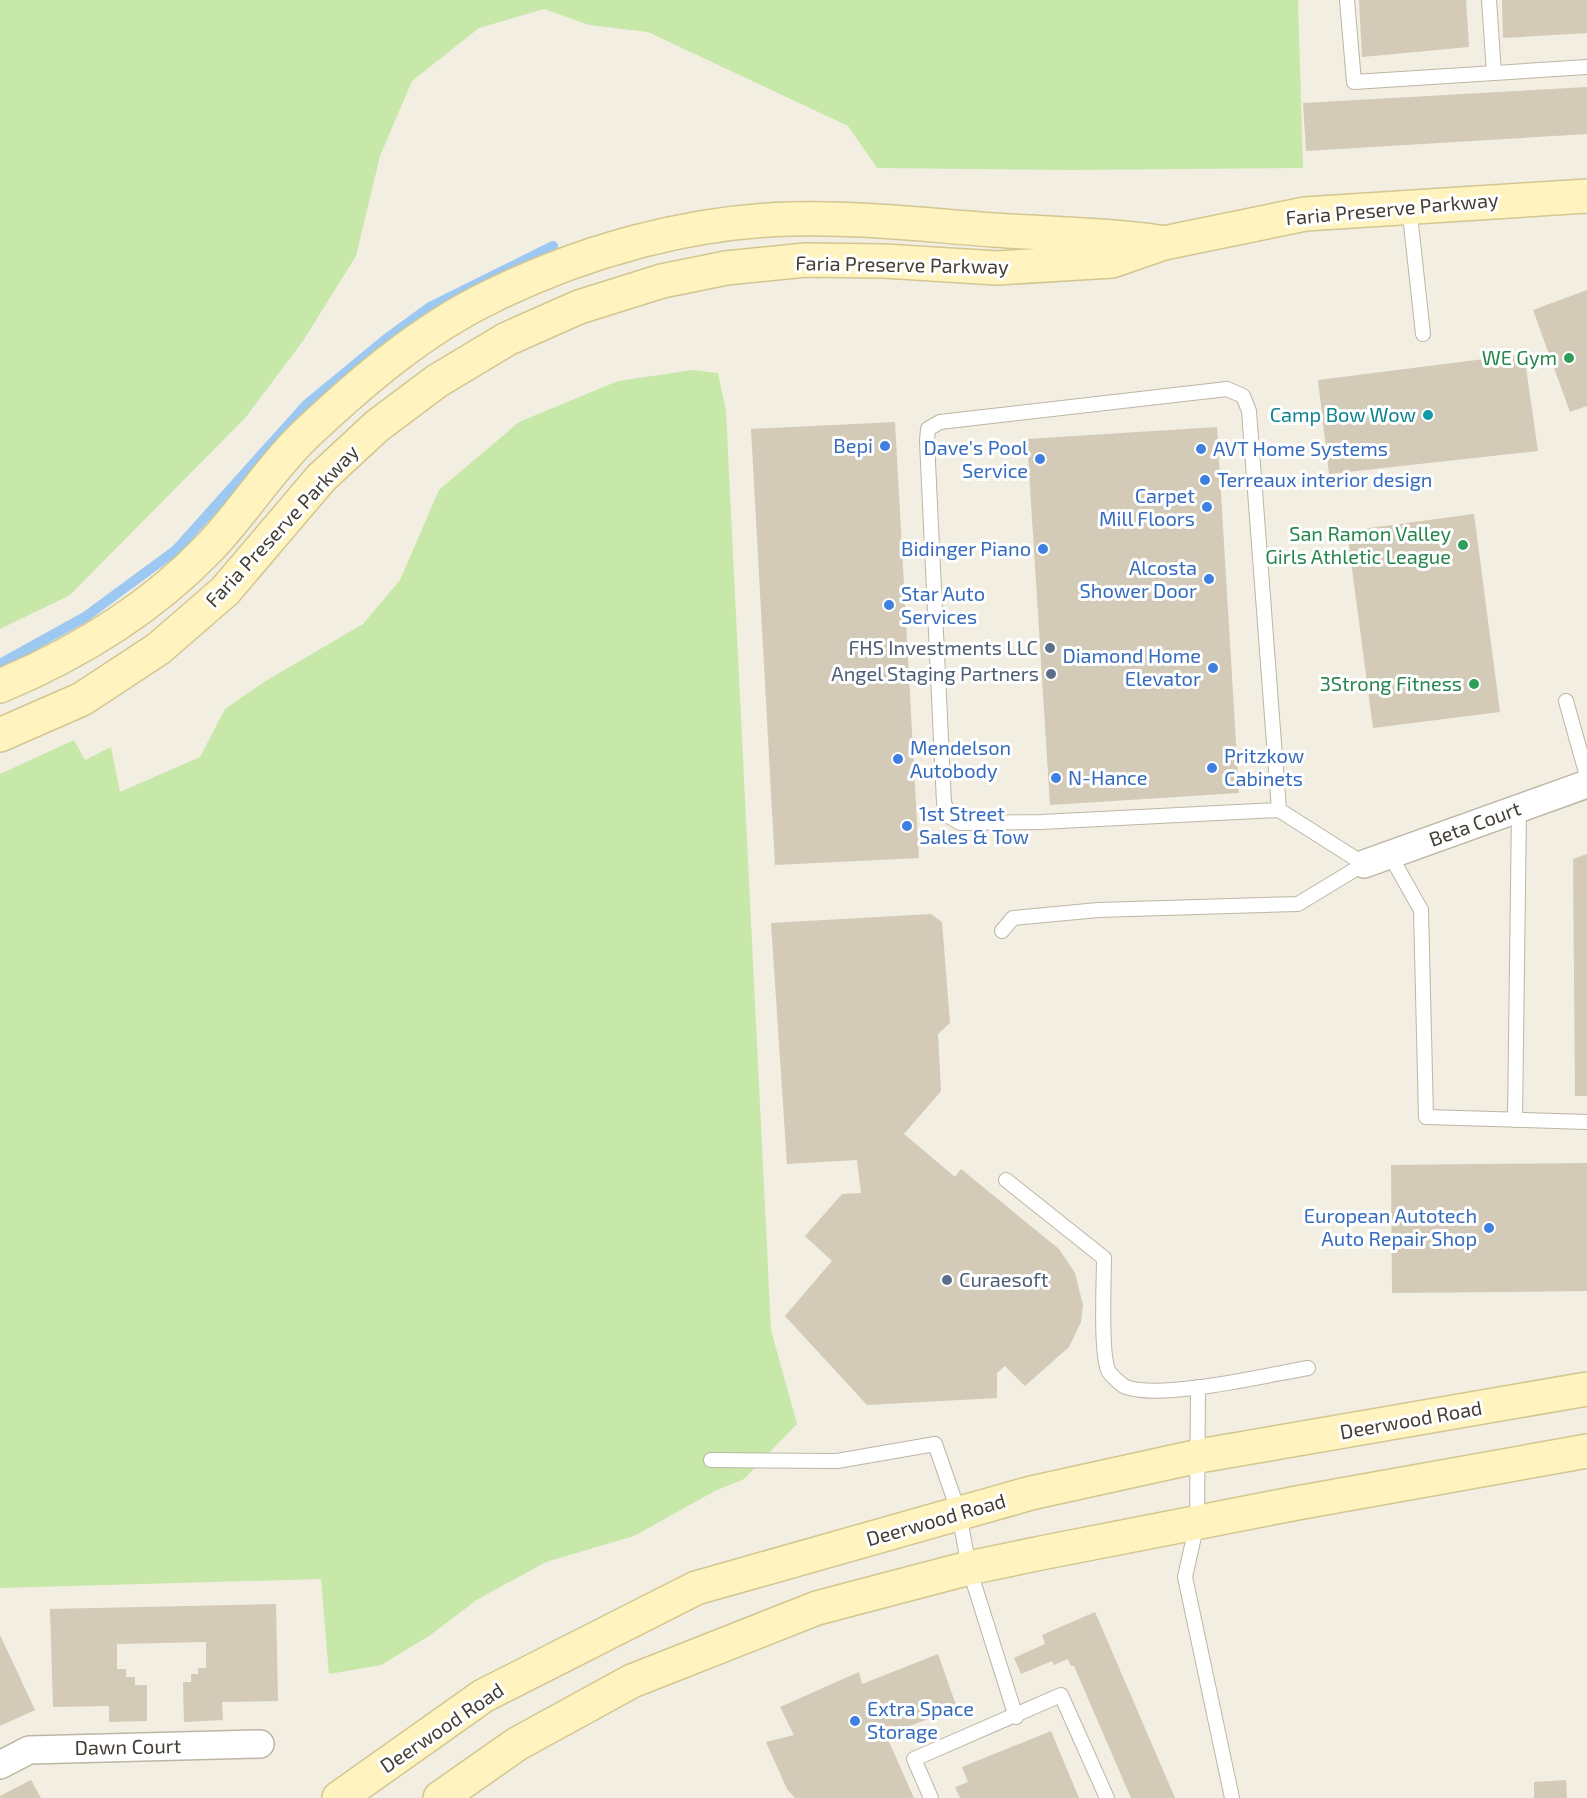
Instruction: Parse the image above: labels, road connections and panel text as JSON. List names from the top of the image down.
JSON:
{
  "streets": {
    "street": [
      "Faria Preserve Parkway",
      "Beta Court",
      "Deerwood Road",
      "Dawn Court"
    ]
  },
  "places": [
    "WE Gym",
    "Camp Bow Wow",
    "Bepi",
    "AVT Home Systems",
    "Dave's Pool Service",
    "Terreaux interior design",
    "Carpet Mill Floors",
    "San Ramon Valley Girls Athletic League",
    "Bidinger Piano",
    "Alcosta Shower Door",
    "Star Auto Services",
    "FHS Investments LLC",
    "Diamond Home Elevator",
    "Angel Staging Partners",
    "3Strong Fitness",
    "Mendelson Autobody",
    "Pritzkow Cabinets",
    "N-Hance",
    "1st Street Sales & Tow",
    "European Autotech Auto Repair Shop",
    "Curaesoft",
    "Extra Space Storage"
  ]
}
